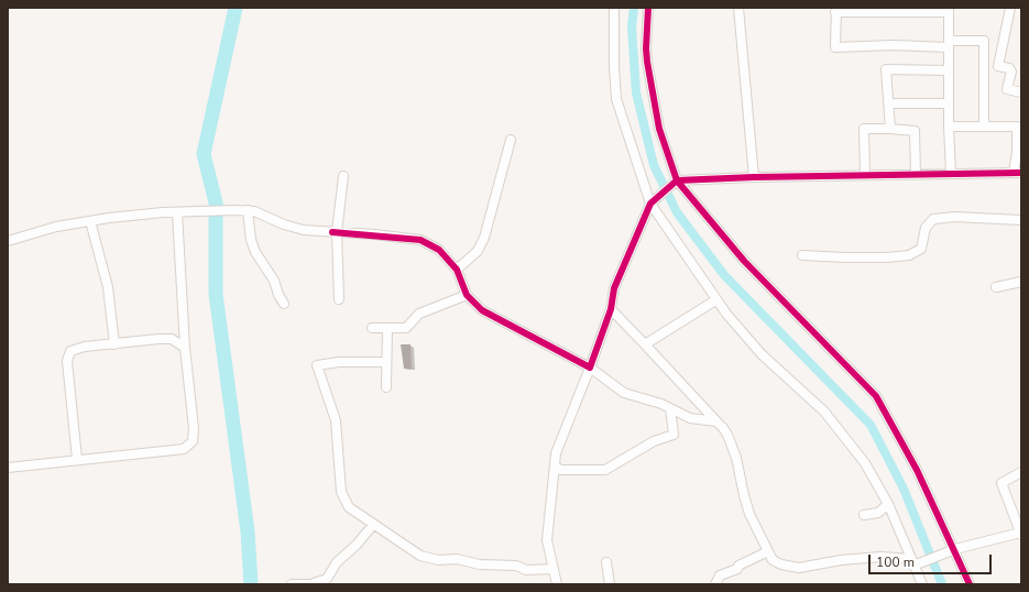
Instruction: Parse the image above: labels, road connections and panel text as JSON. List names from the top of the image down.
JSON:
{
  "scale_bar": "100 m"
}
